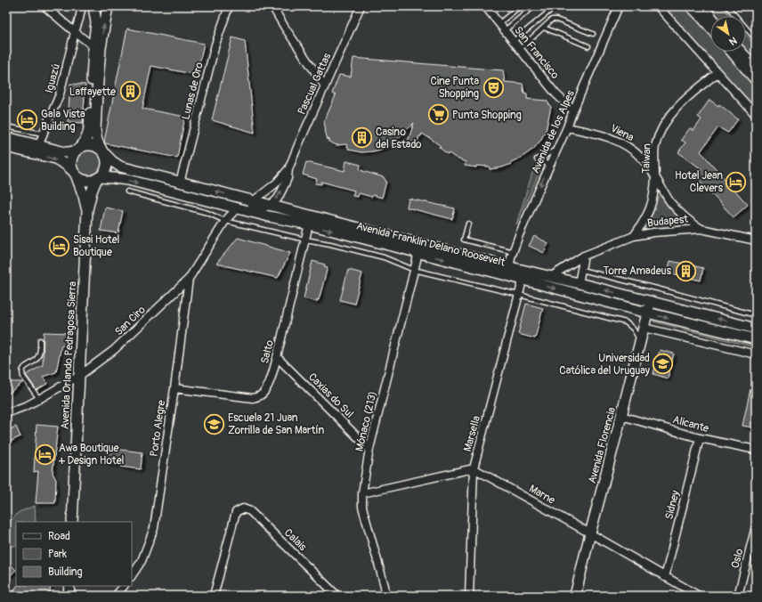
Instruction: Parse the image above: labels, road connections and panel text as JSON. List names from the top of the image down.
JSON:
{
  "streets": {
    "main road": ["Avenida Franklin Delano Roosevelt", "Avenida Orlando Pedragosa Sierra", "Avenida Florencia"],
    "street": [
      "San Francisco",
      "Iguazú",
      "Pascual Gattas",
      "Lunas de Oro",
      "Avenida de los Alpes",
      "Viena",
      "Taiwan",
      "Budapest",
      "San Ciro",
      "Salto",
      "Caxias do Sul",
      "Mónaco (213)",
      "Alicante",
      "Porto Alegre",
      "Marsella",
      "Marne",
      "Sidney",
      "Calais",
      "Oslo"
    ]
  },
  "crossings": [
    ["San Francisco", "Avenida de los Alpes"],
    ["Pascual Gattas", "Avenida Franklin Delano Roosevelt"],
    ["Lunas de Oro", "Avenida Franklin Delano Roosevelt"],
    ["Avenida de los Alpes", "Viena"],
    ["Avenida de los Alpes", "Avenida Franklin Delano Roosevelt"],
    ["Viena", "Taiwan"],
    ["Taiwan", "Budapest"],
    ["Budapest", "Avenida Franklin Delano Roosevelt"],
    ["Avenida Franklin Delano Roosevelt", "San Ciro"],
    ["Avenida Franklin Delano Roosevelt", "Salto"],
    ["Avenida Franklin Delano Roosevelt", "Avenida Orlando Pedragosa Sierra"],
    ["Avenida Franklin Delano Roosevelt", "Mónaco (213)"],
    ["Avenida Franklin Delano Roosevelt", "Marsella"],
    ["Avenida Franklin Delano Roosevelt", "Avenida Florencia"],
    ["San Ciro", "Avenida Orlando Pedragosa Sierra"],
    ["San Ciro", "Porto Alegre"],
    ["Salto", "Caxias do Sul"],
    ["Salto", "Porto Alegre"],
    ["Caxias do Sul", "Mónaco (213)"],
    ["Alicante", "Avenida Florencia"],
    ["Alicante", "Sidney"],
    ["Marsella", "Marne"],
    ["Avenida Florencia", "Marne"],
    ["Marne", "Sidney"]
  ],
  "places": {
    "theatre": ["Cine Punta Shopping"],
    "building": ["Laffayette", "Casino del Estado", "Torre Amadeus"],
    "supermarket": ["Punta Shopping"],
    "hotel": [
      "Gala Vista Building",
      "Hotel Jean Clevers",
      "Sisai Hotel Boutique",
      "Awa Boutique + Design Hotel"
    ],
    "school or university": ["Universidad Católica del Uruguay", "Escuela 21 Juan Zorrilla de San Martín"]
  },
  "legend": ["Road", "Park", "Building"],
  "north": "bottom right"
}
